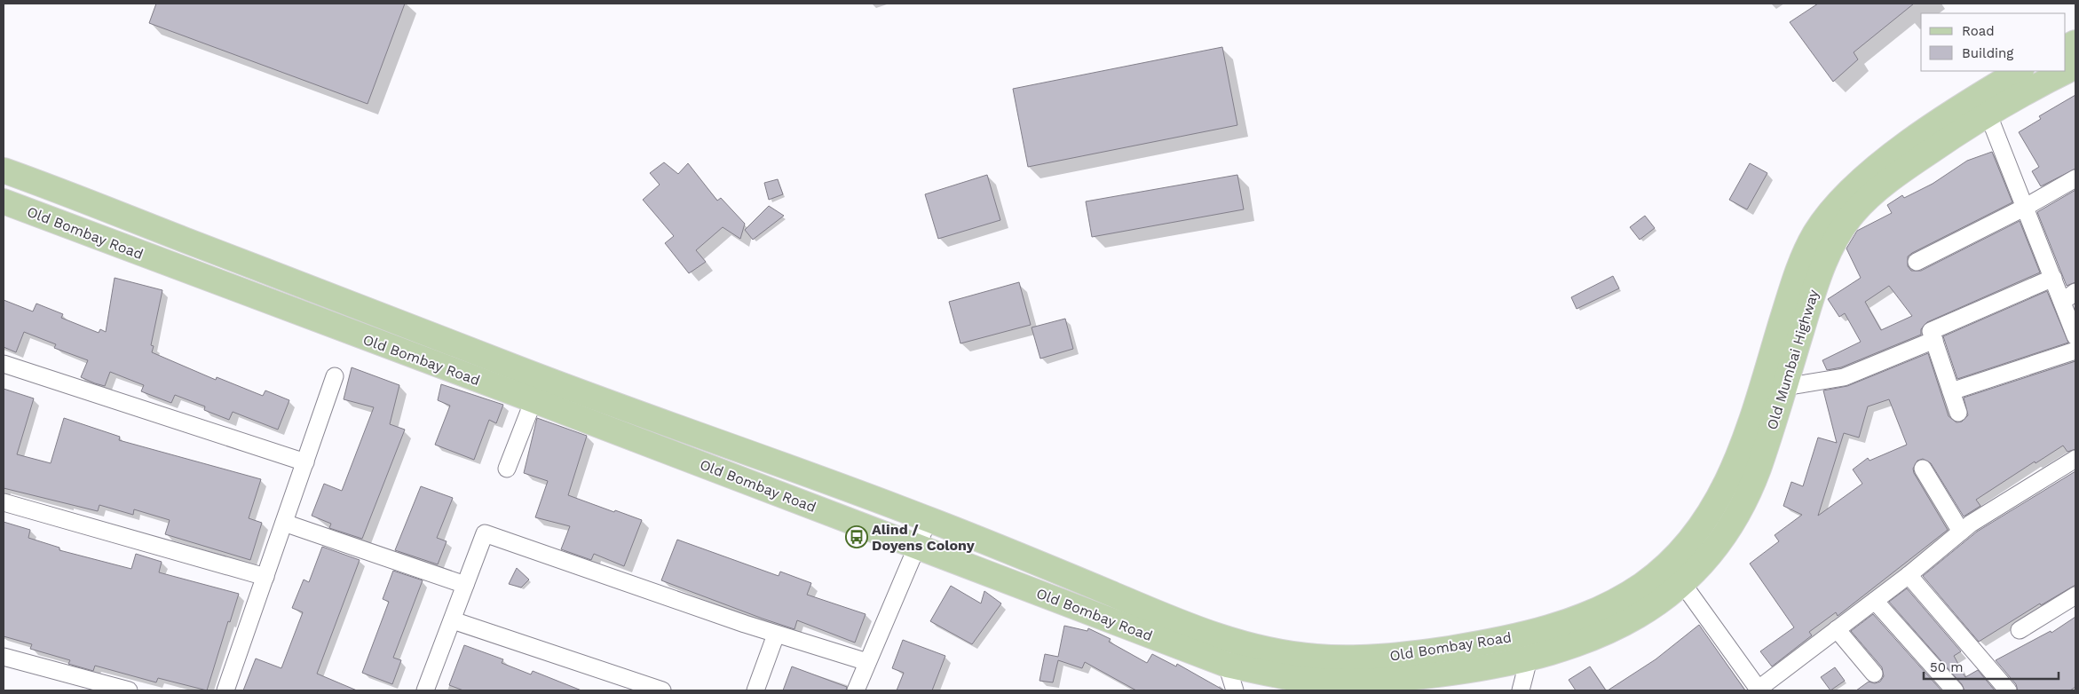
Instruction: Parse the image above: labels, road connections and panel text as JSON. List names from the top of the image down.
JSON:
{
  "streets": {
    "main road": ["Old Bombay Road", "Old Mumbai Highway"]
  },
  "crossings": [
    ["Old Bombay Road", "Old Mumbai Highway"]
  ],
  "places": {
    "bus stop": ["Alind / Doyens Colony"]
  },
  "legend": ["Road", "Building"],
  "scale_bar": "50 m"
}
